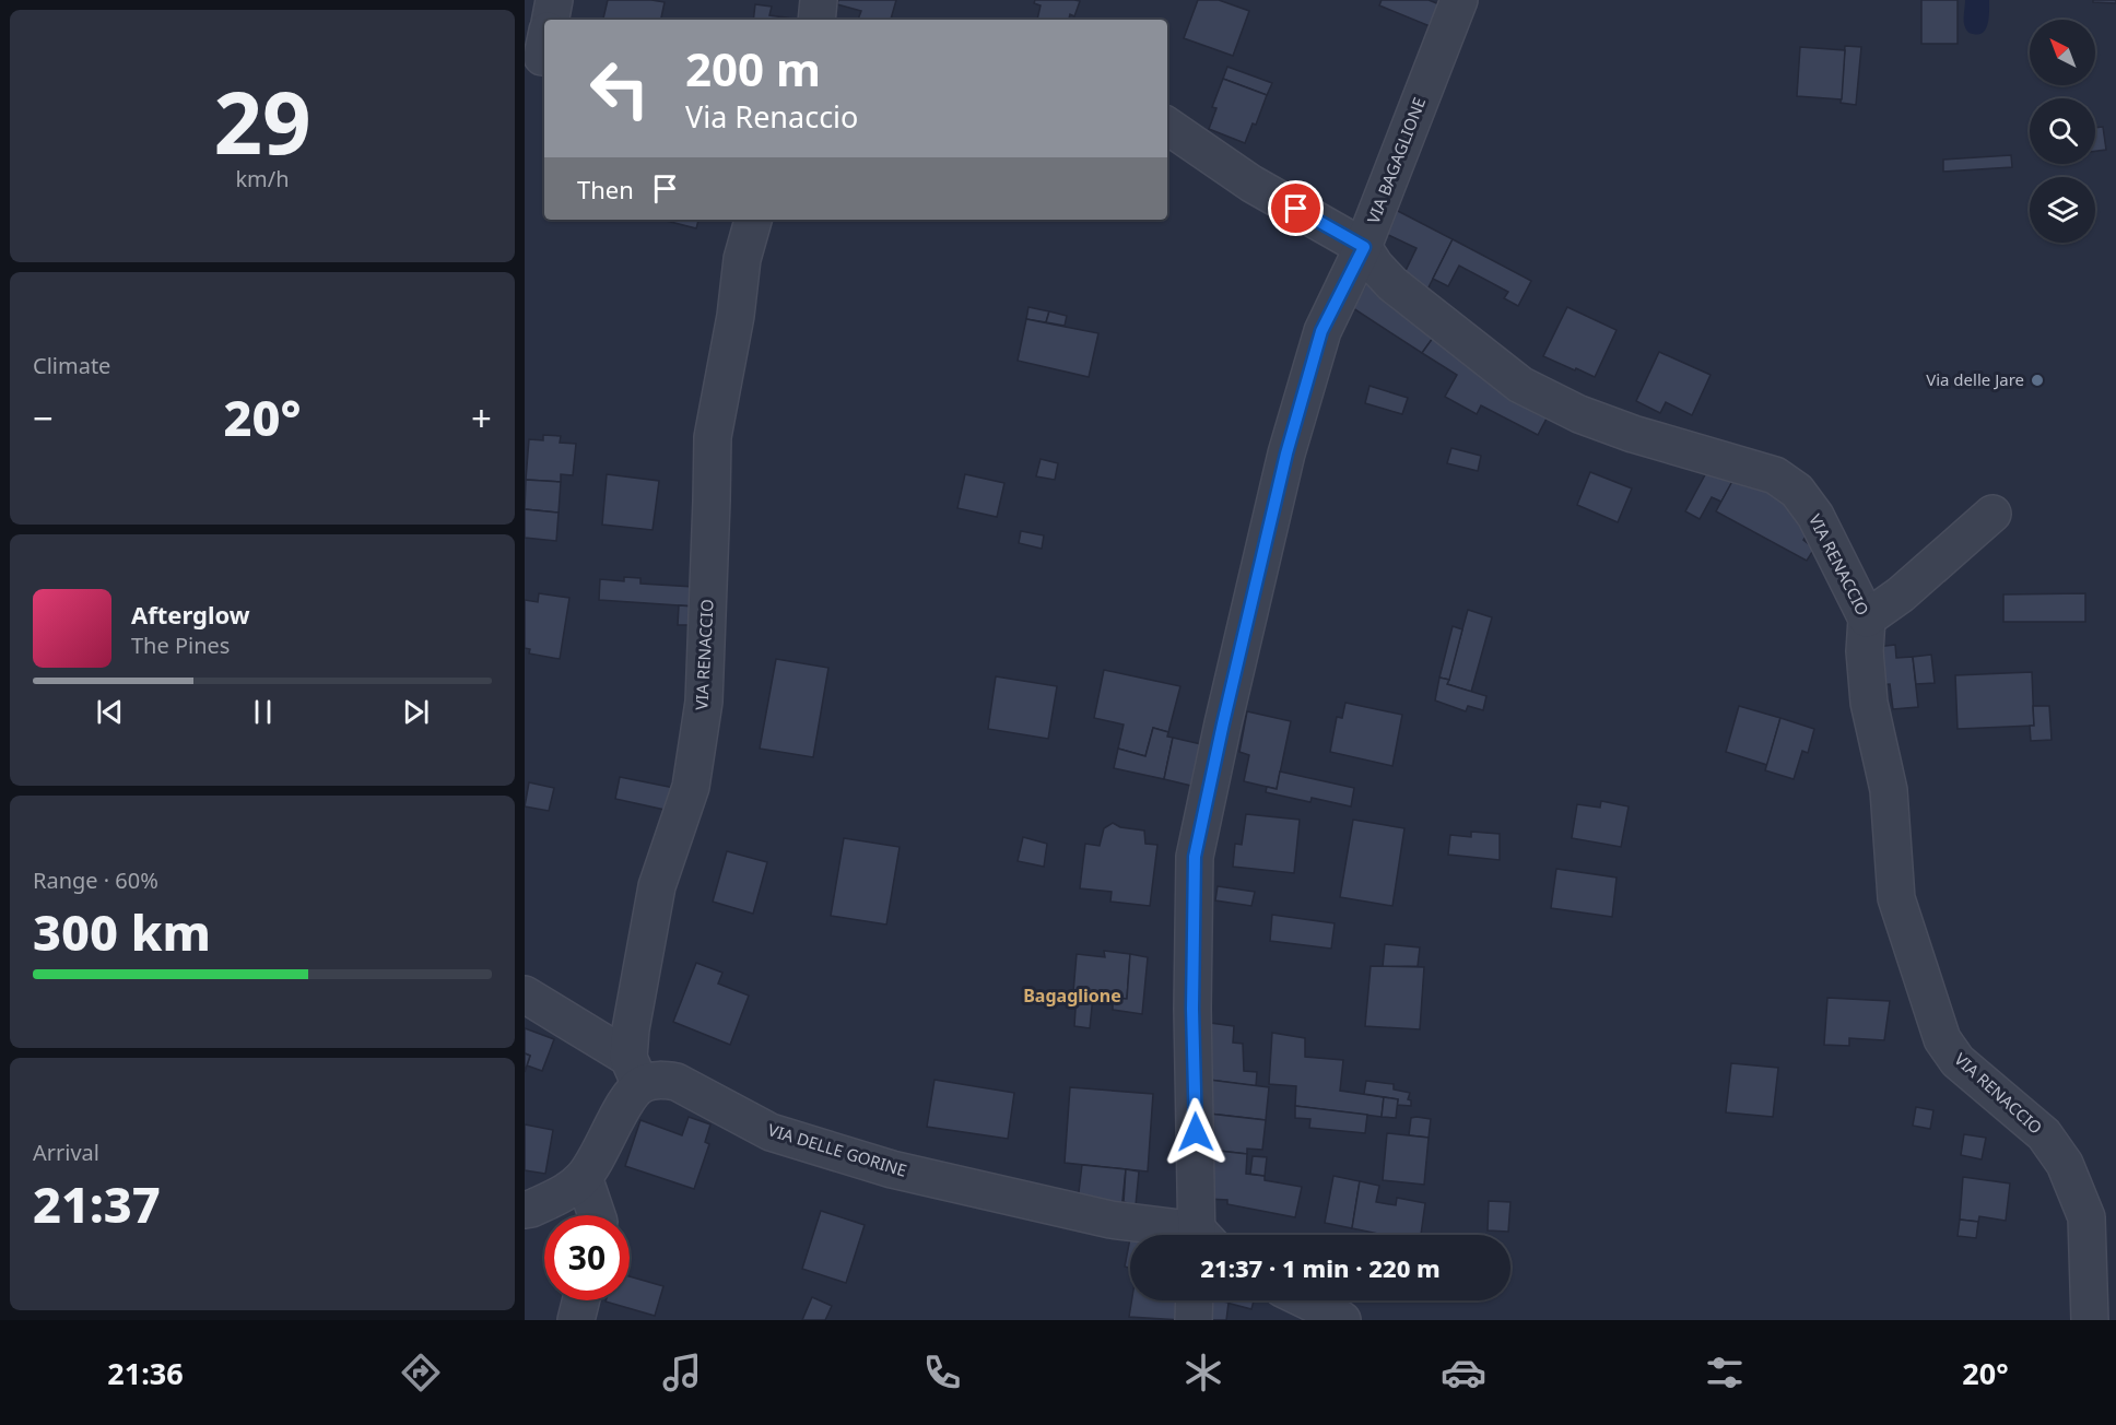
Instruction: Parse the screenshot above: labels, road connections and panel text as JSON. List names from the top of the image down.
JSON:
{
  "streets": {
    "street": ["VIA BAGAGLIONE", "VIA RENACCIO", "VIA DELLE GORINE"]
  },
  "crossings": [
    ["VIA BAGAGLIONE", "VIA RENACCIO"],
    ["VIA RENACCIO", "VIA DELLE GORINE"]
  ],
  "districts": ["Bagaglione"],
  "places": ["Via delle Jare"],
  "north": "top left",
  "page": {
    "tile": [
      ["29", "km/h"],
      "Climate",
      ["Range · 60%", "300 km"],
      ["Arrival", "21:37"]
    ],
    "turn": ["200 m", "Via Renaccio"],
    "then": "Then",
    "heat": ["−", "20°", "+"],
    "song": ["Afterglow", "The Pines"],
    "limit": "30",
    "trip": "21:37 · 1 min · 220 m",
    "tabs": ["21:36", "20°"]
  }
}
